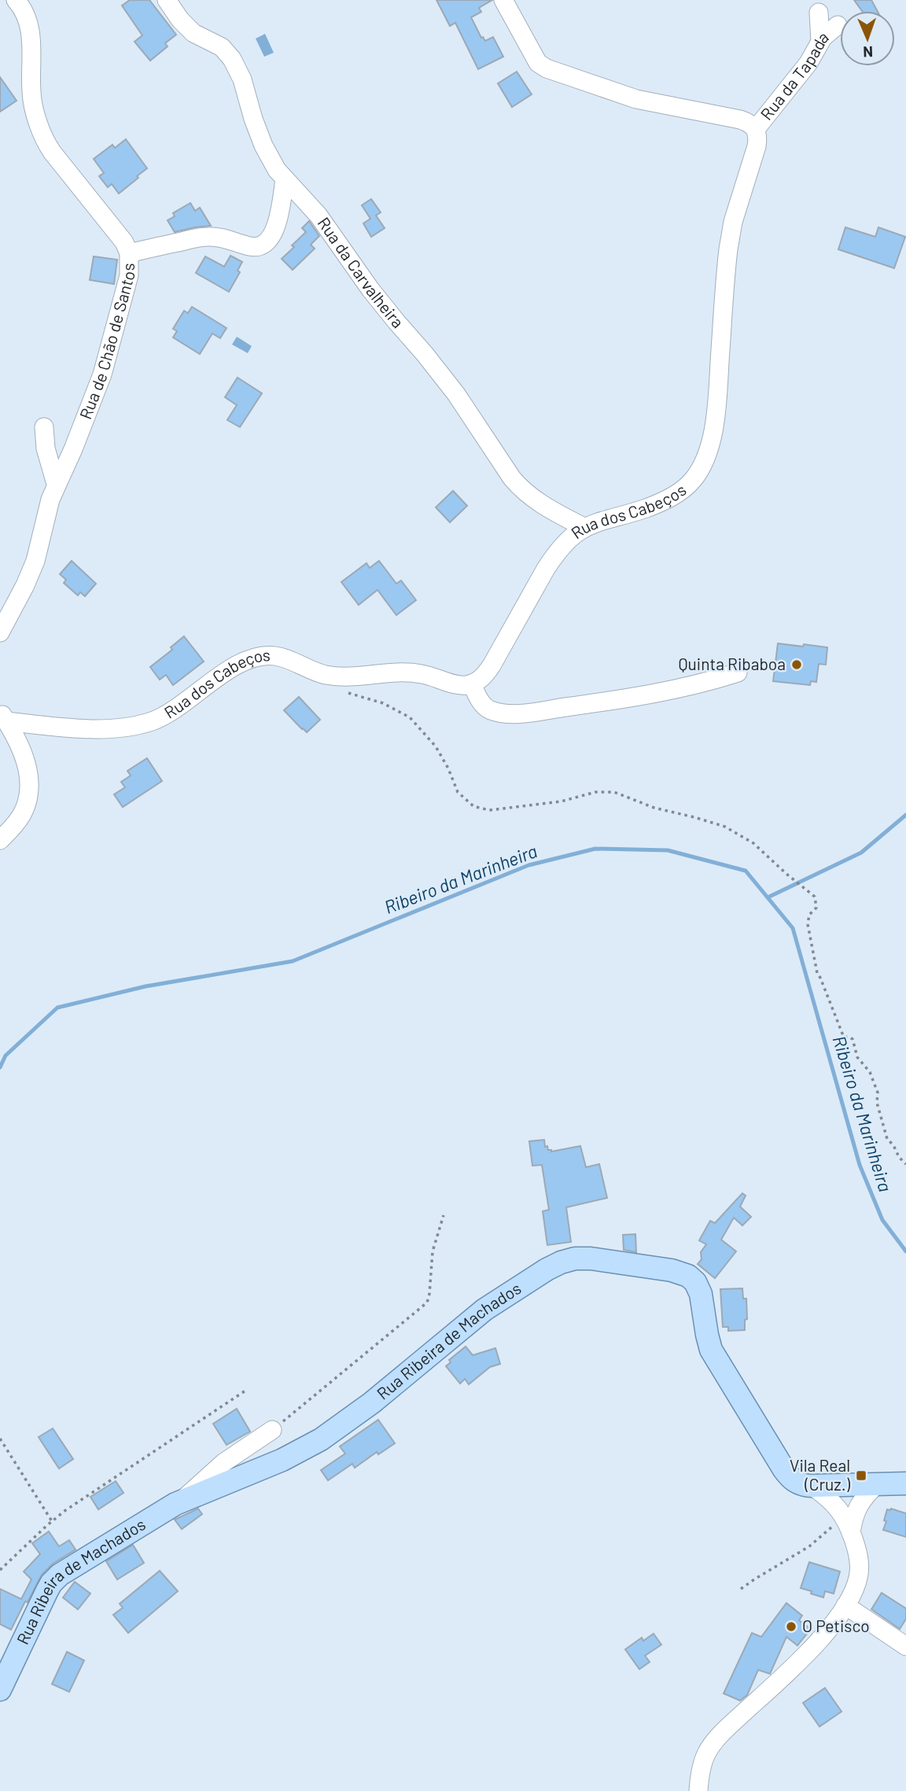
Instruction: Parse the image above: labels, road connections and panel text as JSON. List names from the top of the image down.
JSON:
{
  "streets": {
    "main road": ["Rua Ribeira de Machados"],
    "street": [
      "Rua da Tapada",
      "Rua da Carvalheira",
      "Rua de Chão de Santos",
      "Rua dos Cabeços"
    ]
  },
  "crossings": [
    ["Rua da Tapada", "Rua dos Cabeços"],
    ["Rua da Carvalheira", "Rua dos Cabeços"]
  ],
  "water": ["Ribeiro da Marinheira"],
  "places": {
    "other": ["Quinta Ribaboa", "O Petisco"],
    "transit": ["Vila Real (Cruz.)"]
  },
  "north": "bottom"
}
